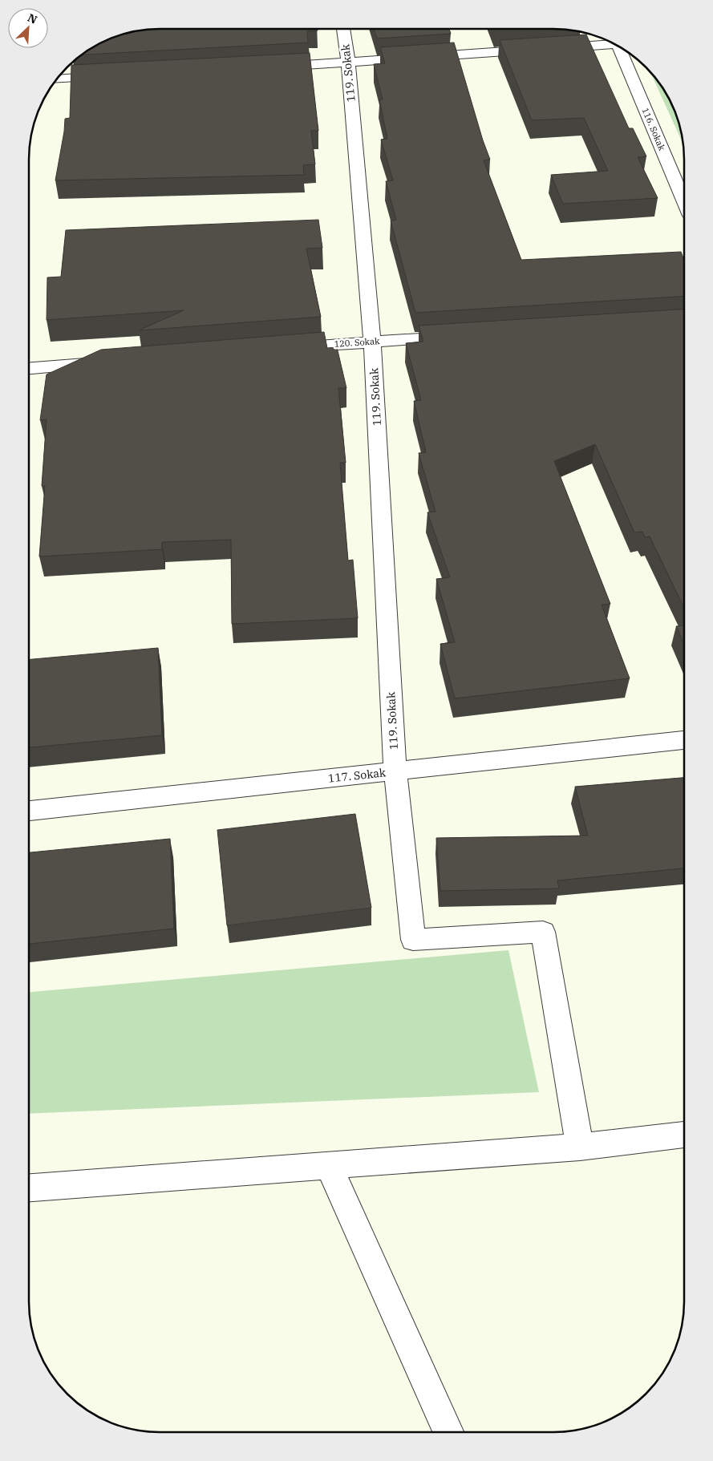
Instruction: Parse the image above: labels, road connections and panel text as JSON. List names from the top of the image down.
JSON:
{
  "streets": {
    "street": [
      "119. Sokak",
      "116. Sokak",
      "120. Sokak",
      "117. Sokak"
    ]
  },
  "crossings": [
    ["119. Sokak", "120. Sokak"],
    ["119. Sokak", "117. Sokak"]
  ],
  "north": "top right"
}
